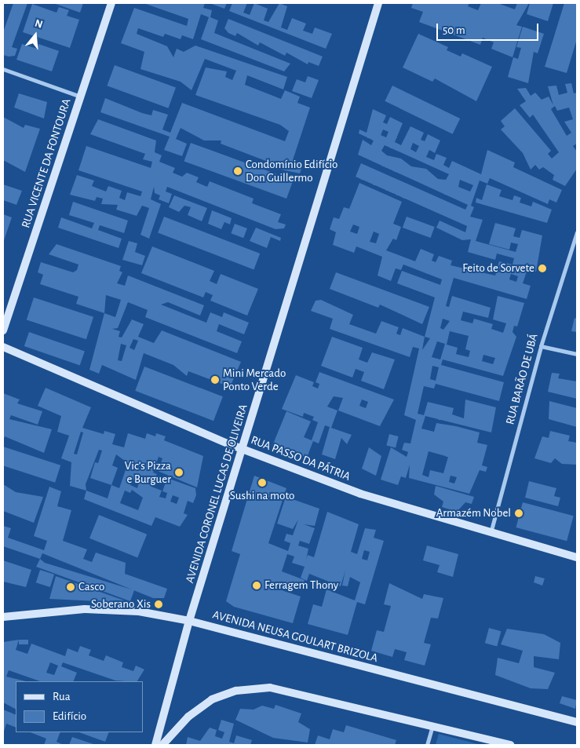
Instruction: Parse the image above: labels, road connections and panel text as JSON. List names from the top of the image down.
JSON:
{
  "streets": {
    "street": [
      "RUA VICENTE DA FONTOURA",
      "RUA BARÃO DE UBÁ",
      "RUA PASSO DA PÁTRIA",
      "AVENIDA CORONEL LUCAS DE OLIVEIRA",
      "AVENIDA NEUSA GOULART BRIZOLA"
    ]
  },
  "crossings": [
    ["RUA BARÃO DE UBÁ", "RUA PASSO DA PÁTRIA"],
    ["RUA PASSO DA PÁTRIA", "AVENIDA CORONEL LUCAS DE OLIVEIRA"],
    ["AVENIDA CORONEL LUCAS DE OLIVEIRA", "AVENIDA NEUSA GOULART BRIZOLA"]
  ],
  "places": [
    "Condomínio Edifício Don Guillermo",
    "Feito de Sorvete",
    "Mini Mercado Ponto Verde",
    "Vic’s Pizza e Burguer",
    "Sushi na moto",
    "Armazém Nobel",
    "Ferragem Thony",
    "Casco",
    "Soberano Xis"
  ],
  "legend": ["Rua", "Edifício"],
  "scale_bar": "50 m",
  "north": "top"
}
